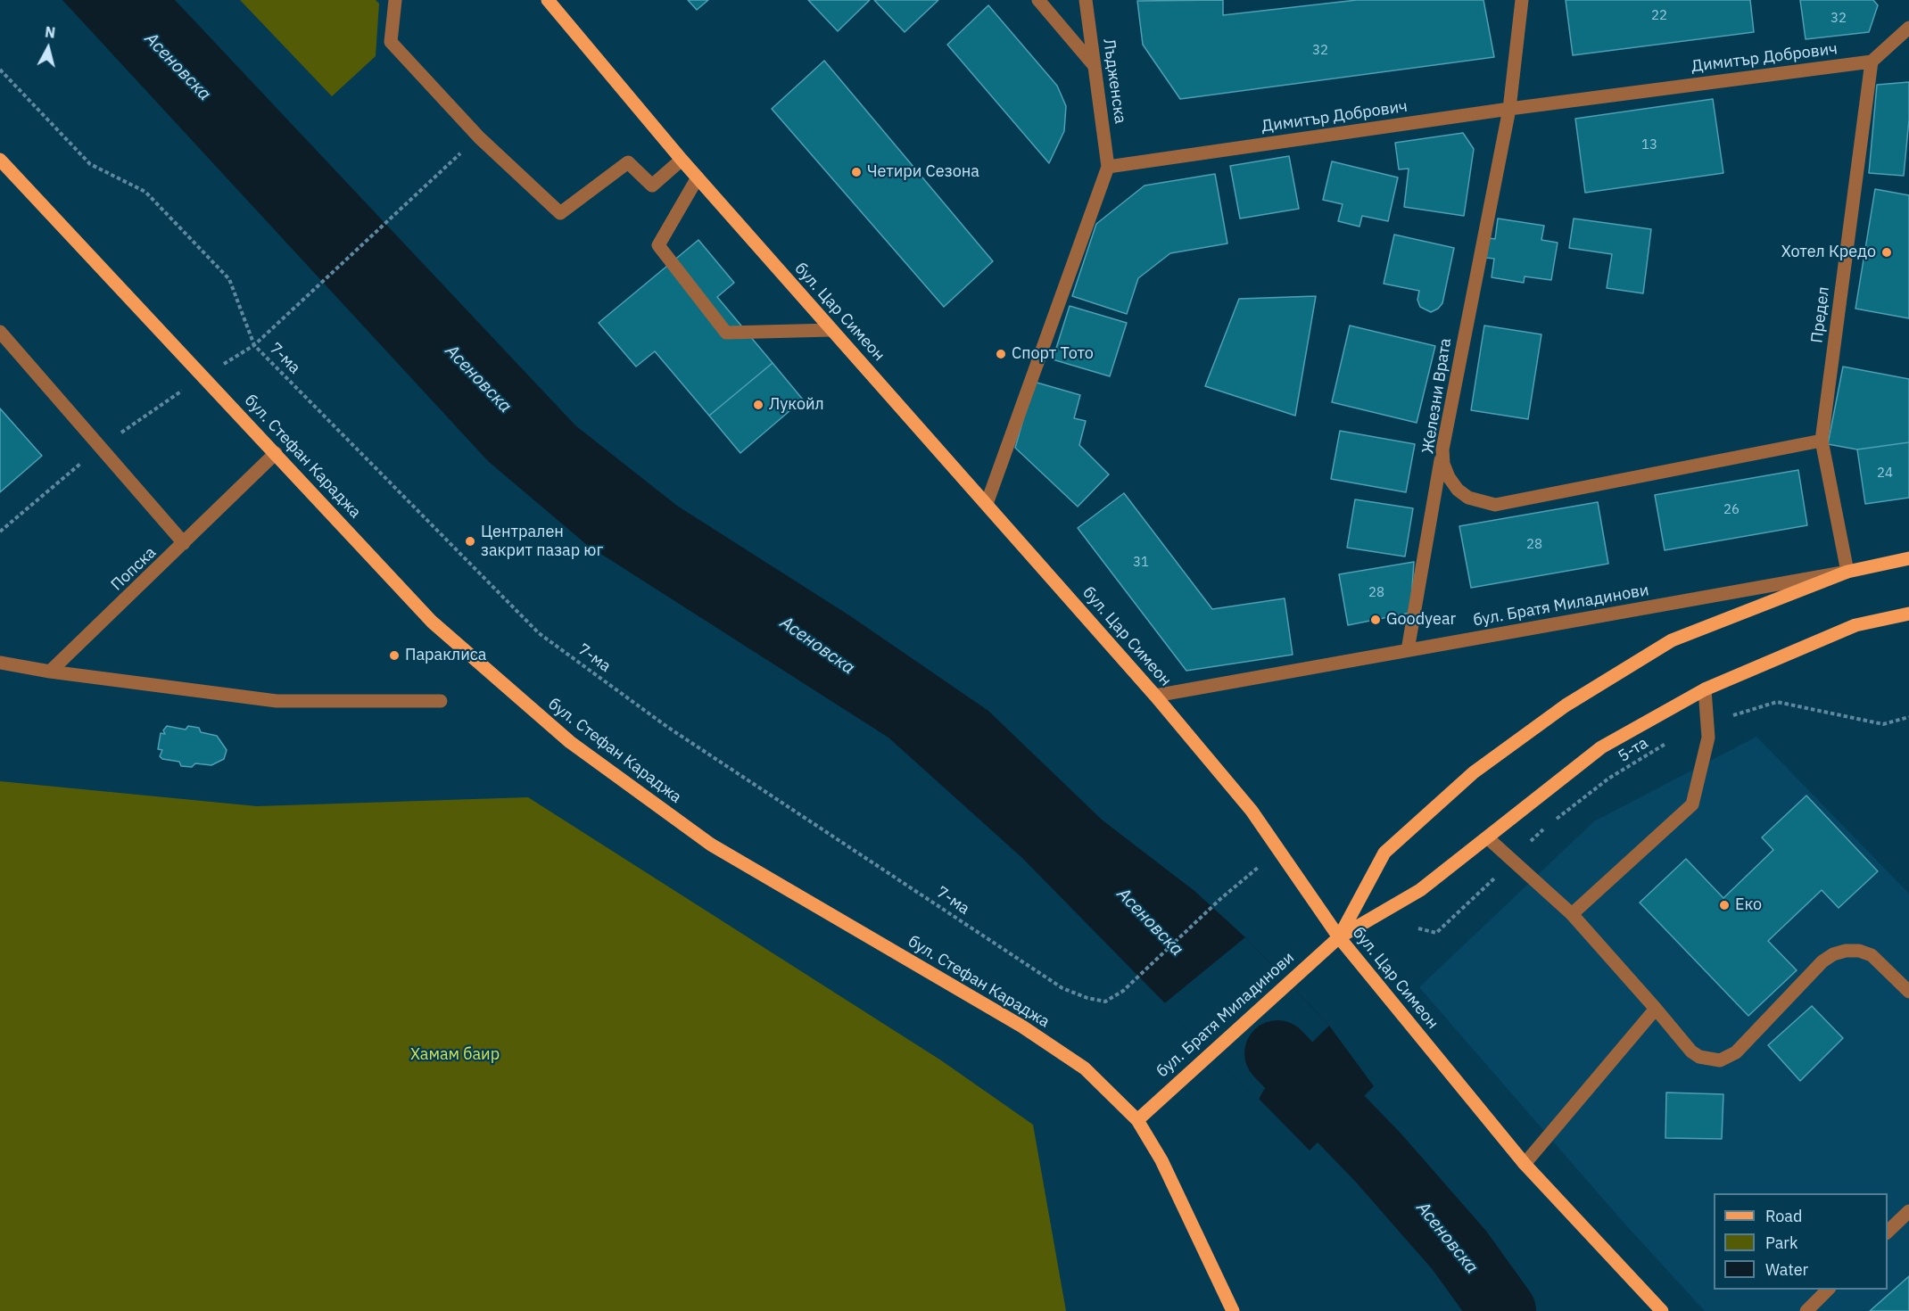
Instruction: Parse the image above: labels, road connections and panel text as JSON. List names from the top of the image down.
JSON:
{
  "streets": {
    "main road": ["бул. Цар Симеон", "бул. Стефан Караджа", "бул. Братя Миладинови"],
    "street": [
      "Димитър Добрович",
      "Лъдженска",
      "Предел",
      "Железни Врата",
      "Попска"
    ],
    "path": ["7-ма", "5-та"]
  },
  "crossings": [
    ["Димитър Добрович", "Лъдженска"],
    ["Димитър Добрович", "Предел"],
    ["Димитър Добрович", "Железни Врата"],
    ["бул. Цар Симеон", "7-ма"],
    ["бул. Цар Симеон", "бул. Братя Миладинови"],
    ["Предел", "Железни Врата"],
    ["Предел", "бул. Братя Миладинови"],
    ["бул. Стефан Караджа", "Попска"],
    ["бул. Стефан Караджа", "бул. Братя Миладинови"]
  ],
  "water": ["Асеновска"],
  "parks": ["Хамам баир"],
  "places": [
    "Четири Сезона",
    "Хотел Кредо",
    "Спорт Тото",
    "Лукойл",
    "Централен закрит пазар юг",
    "Goodyear",
    "Параклиса",
    "Еко"
  ],
  "house_numbers": [
    "22",
    "32",
    "32",
    "13",
    "24",
    "26",
    "28",
    "31",
    "28"
  ],
  "legend": ["Road", "Park", "Water"],
  "north": "top"
}
